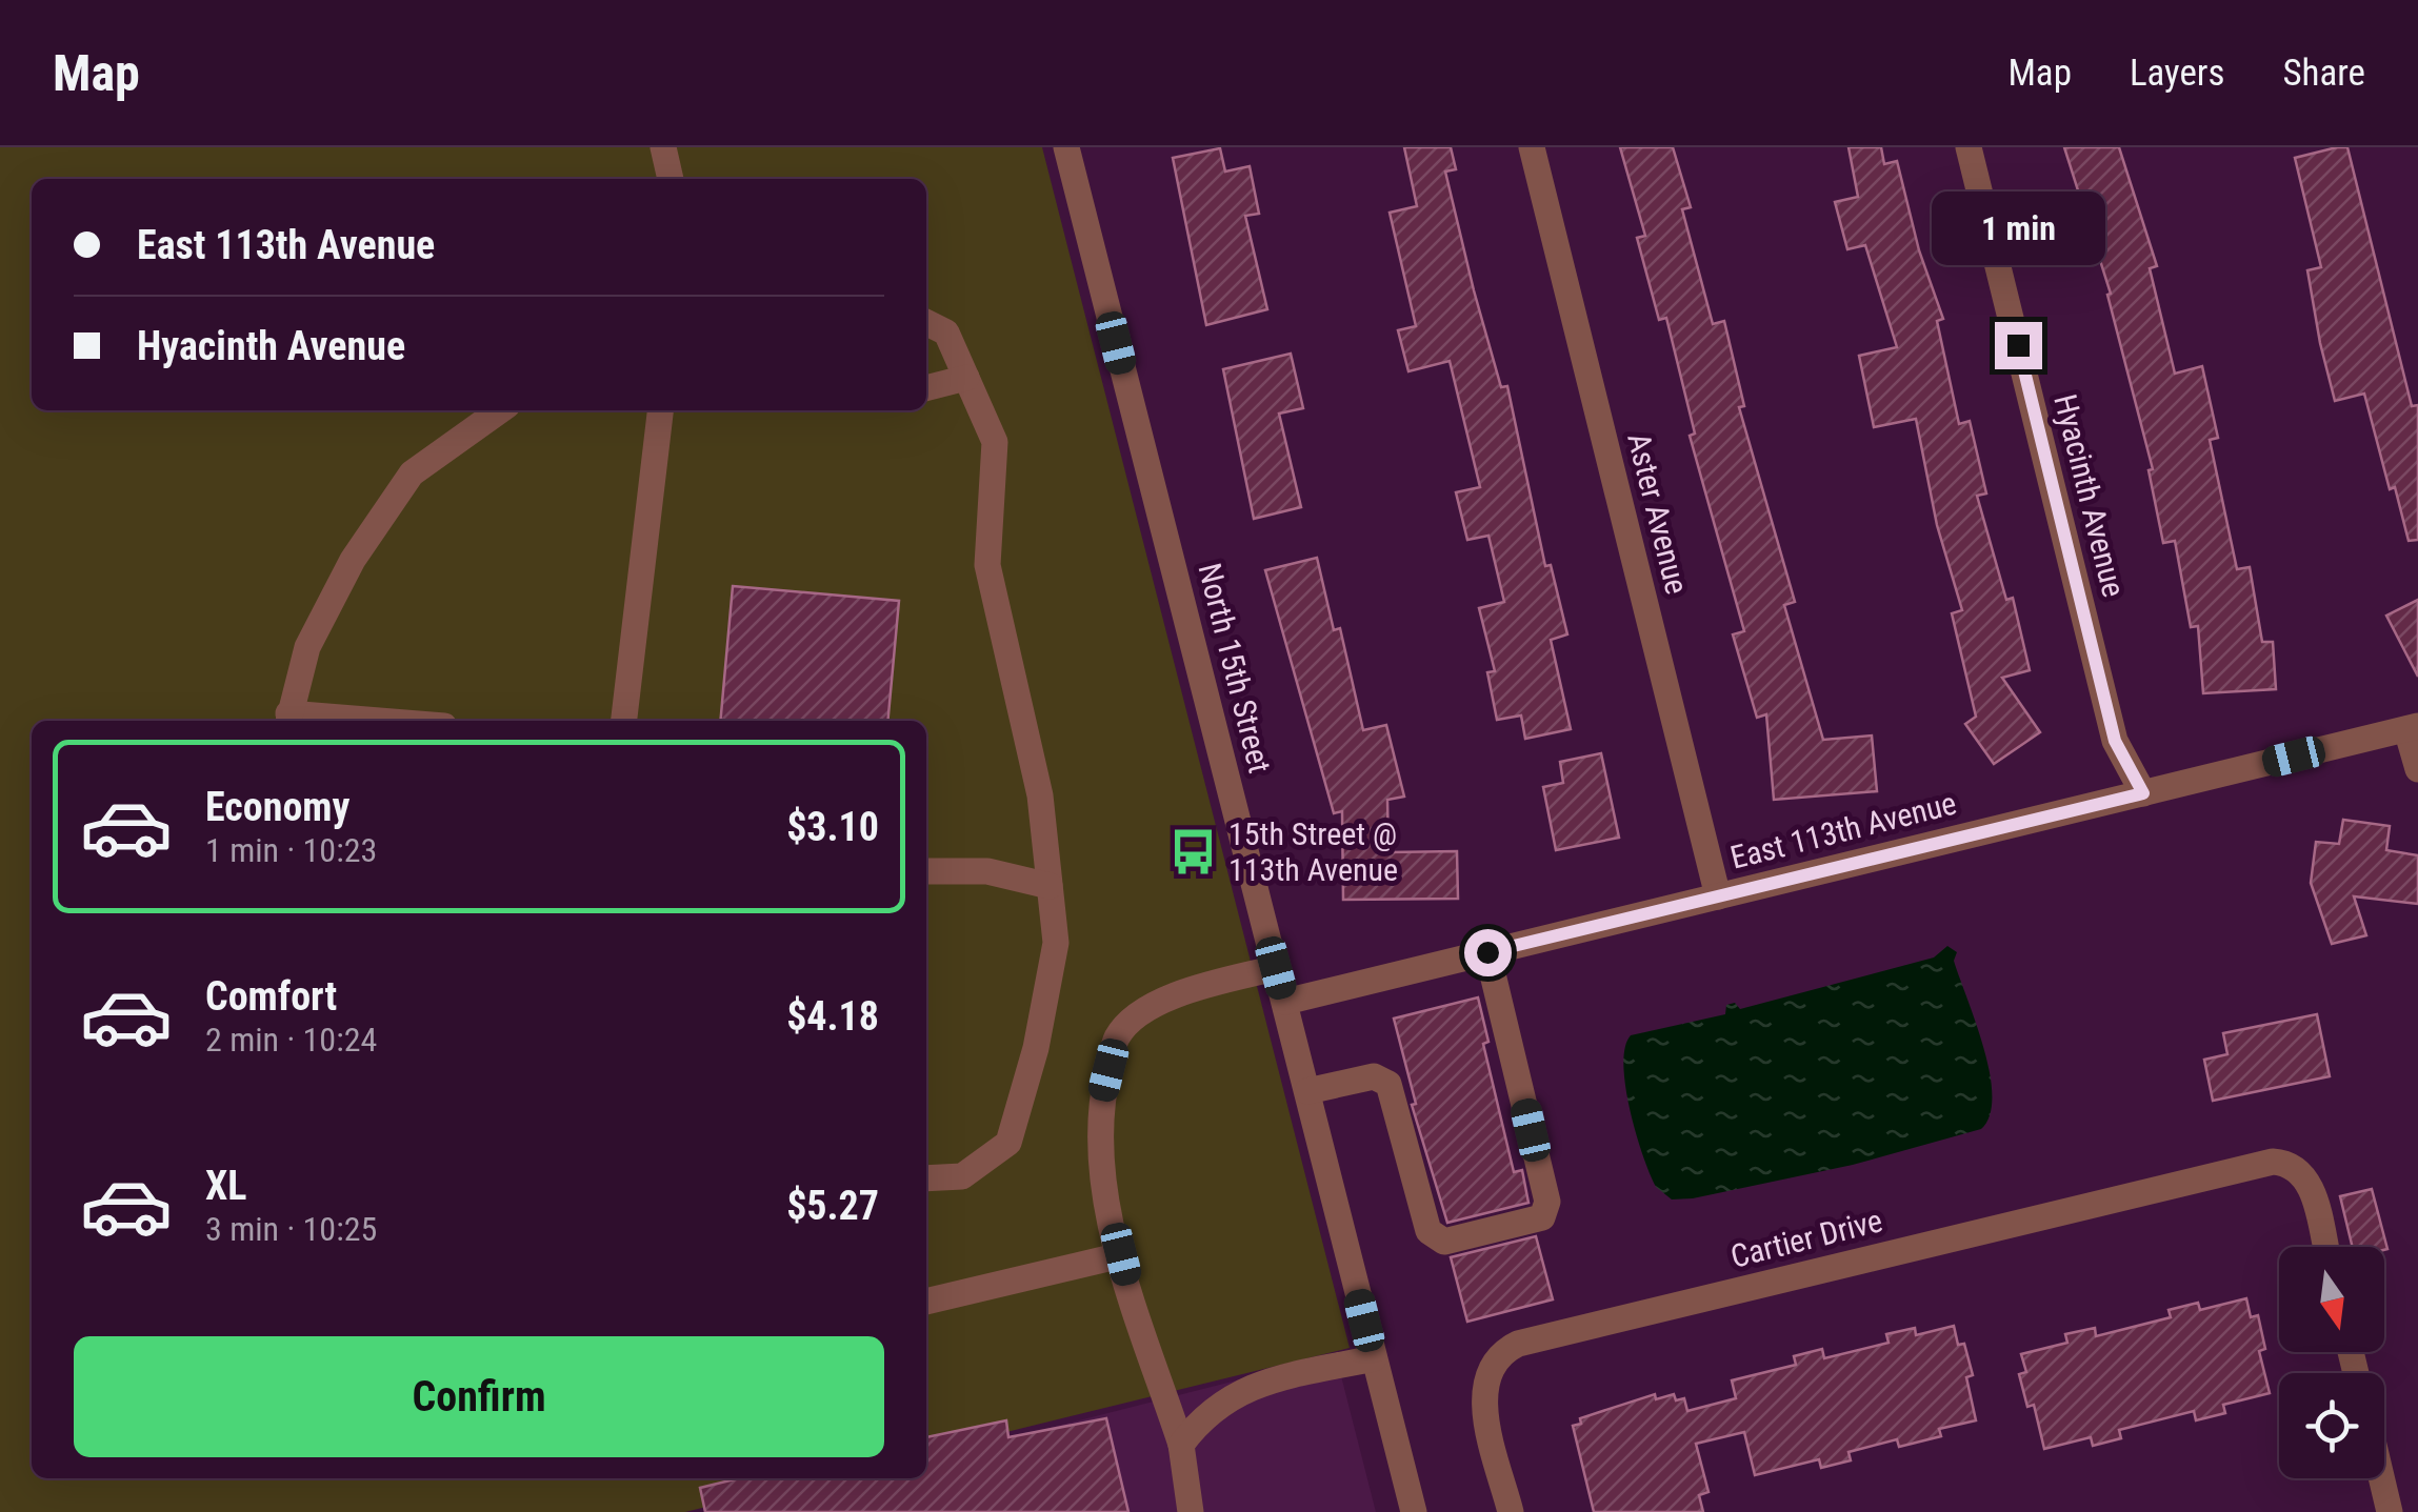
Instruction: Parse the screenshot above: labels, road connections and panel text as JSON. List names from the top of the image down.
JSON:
{
  "streets": {
    "street": [
      "Hyacinth Avenue",
      "Aster Avenue",
      "North 15th Street",
      "East 113th Avenue",
      "Cartier Drive"
    ]
  },
  "crossings": [
    ["Hyacinth Avenue", "East 113th Avenue"],
    ["Aster Avenue", "East 113th Avenue"],
    ["North 15th Street", "East 113th Avenue"]
  ],
  "places": {
    "bus stop": ["15th Street @ 113th Avenue"]
  },
  "north": "bottom",
  "page": {
    "header": "Map",
    "nav": ["Map", "Layers", "Share"],
    "banner": ["East 113th Avenue", "Hyacinth Avenue"],
    "bubble": "1 min",
    "list": [
      {
        "name": "Economy",
        "note": "1 min · 10:23",
        "value": "$3.10"
      },
      {
        "name": "Comfort",
        "note": "2 min · 10:24",
        "value": "$4.18"
      },
      {
        "name": "XL",
        "note": "3 min · 10:25",
        "value": "$5.27"
      }
    ],
    "buttons": "Confirm"
  }
}
